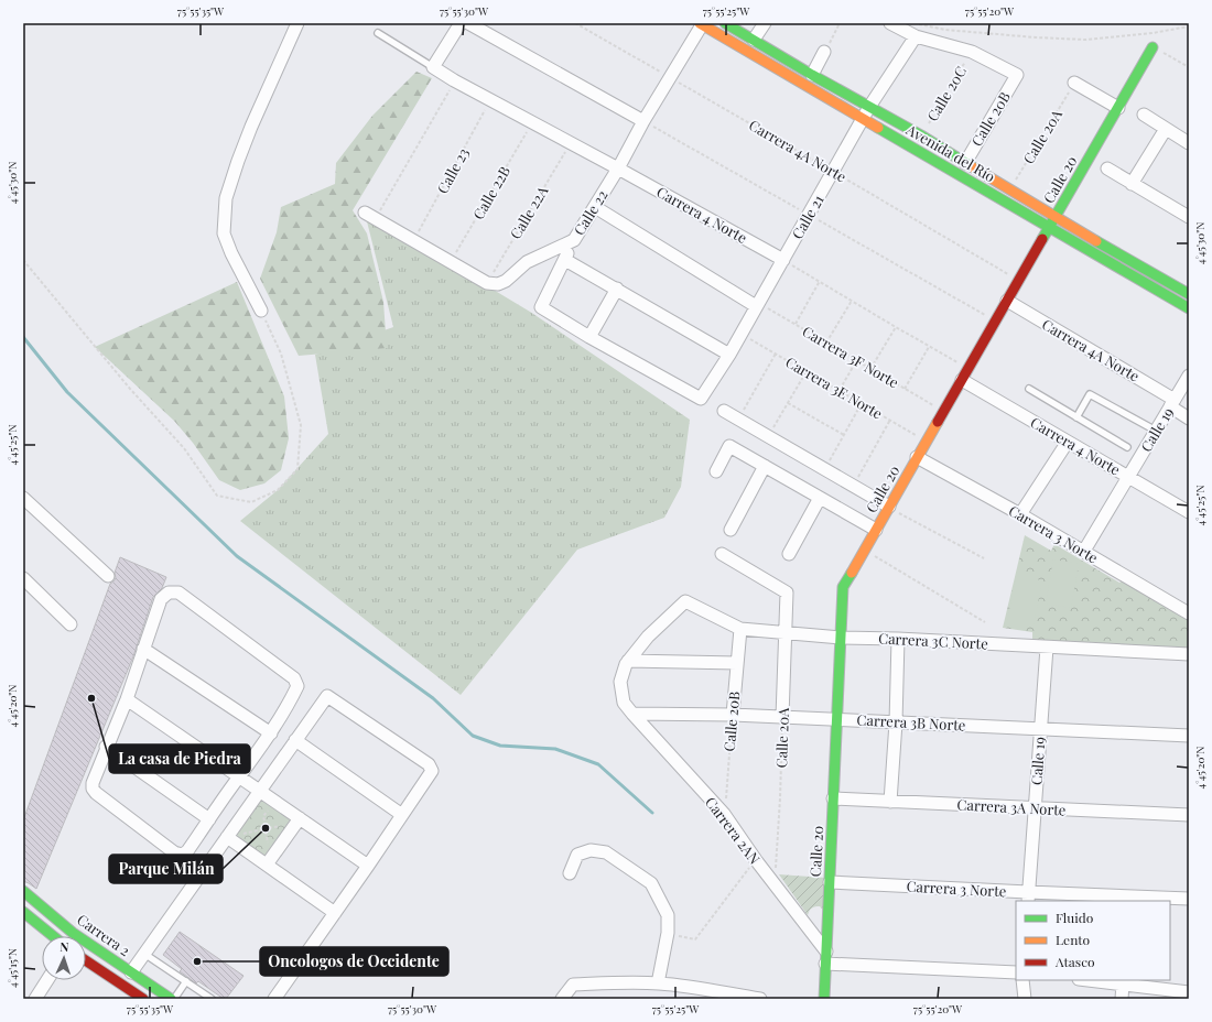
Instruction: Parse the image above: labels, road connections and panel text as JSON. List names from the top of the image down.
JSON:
{
  "streets": {
    "street": [
      "Calle 20B",
      "Calle 20A",
      "Carrera 4A Norte",
      "Avenida del Río",
      "Calle 20",
      "Calle 22",
      "Carrera 4 Norte",
      "Calle 21",
      "Calle 19",
      "Carrera 3 Norte",
      "Carrera 3C Norte",
      "Carrera 3B Norte",
      "Carrera 3A Norte",
      "Carrera 2AN",
      "Carrera 2"
    ],
    "path": [
      "Calle 20C",
      "Calle 23",
      "Calle 22B",
      "Calle 22A",
      "Carrera 3F Norte",
      "Carrera 3E Norte"
    ]
  },
  "crossings": [
    ["Calle 20C", "Calle 20B"],
    ["Calle 20C", "Avenida del Río"],
    ["Calle 20B", "Avenida del Río"],
    ["Calle 20B", "Carrera 3C Norte"],
    ["Calle 20B", "Carrera 3B Norte"],
    ["Calle 20B", "Carrera 2AN"],
    ["Calle 20A", "Avenida del Río"],
    ["Calle 20A", "Carrera 3C Norte"],
    ["Calle 20A", "Carrera 3B Norte"],
    ["Calle 20A", "Carrera 2AN"],
    ["Carrera 4A Norte", "Calle 20"],
    ["Carrera 4A Norte", "Calle 22"],
    ["Carrera 4A Norte", "Calle 21"],
    ["Carrera 4A Norte", "Calle 19"],
    ["Avenida del Río", "Calle 20"],
    ["Avenida del Río", "Calle 22"],
    ["Avenida del Río", "Calle 21"],
    ["Calle 23", "Carrera 4 Norte"],
    ["Calle 20", "Carrera 4 Norte"],
    ["Calle 20", "Carrera 3F Norte"],
    ["Calle 20", "Carrera 3E Norte"],
    ["Calle 20", "Carrera 3 Norte"],
    ["Calle 20", "Carrera 3C Norte"],
    ["Calle 20", "Carrera 3B Norte"],
    ["Calle 20", "Carrera 3A Norte"],
    ["Calle 20", "Carrera 2AN"],
    ["Calle 22B", "Carrera 4 Norte"],
    ["Calle 22A", "Calle 22"],
    ["Calle 22A", "Carrera 4 Norte"],
    ["Calle 22", "Carrera 4 Norte"],
    ["Carrera 4 Norte", "Calle 21"],
    ["Carrera 4 Norte", "Calle 19"],
    ["Calle 21", "Carrera 3F Norte"],
    ["Calle 21", "Carrera 3E Norte"],
    ["Calle 19", "Carrera 3 Norte"],
    ["Calle 19", "Carrera 3C Norte"],
    ["Calle 19", "Carrera 3B Norte"],
    ["Calle 19", "Carrera 3A Norte"],
    ["Carrera 3C Norte", "Carrera 2AN"],
    ["Carrera 3B Norte", "Carrera 2AN"]
  ],
  "places": ["La casa de Piedra", "Parque Milán", "Oncologos de Occidente"],
  "legend": ["Fluido", "Lento", "Atasco"],
  "north": "top",
  "coordinates": [
    "75°55'35\"W",
    "75°55'30\"W",
    "75°55'25\"W",
    "75°55'20\"W",
    "4°45'30\"N",
    "4°45'25\"N",
    "4°45'20\"N",
    "4°45'15\"N"
  ]
}
